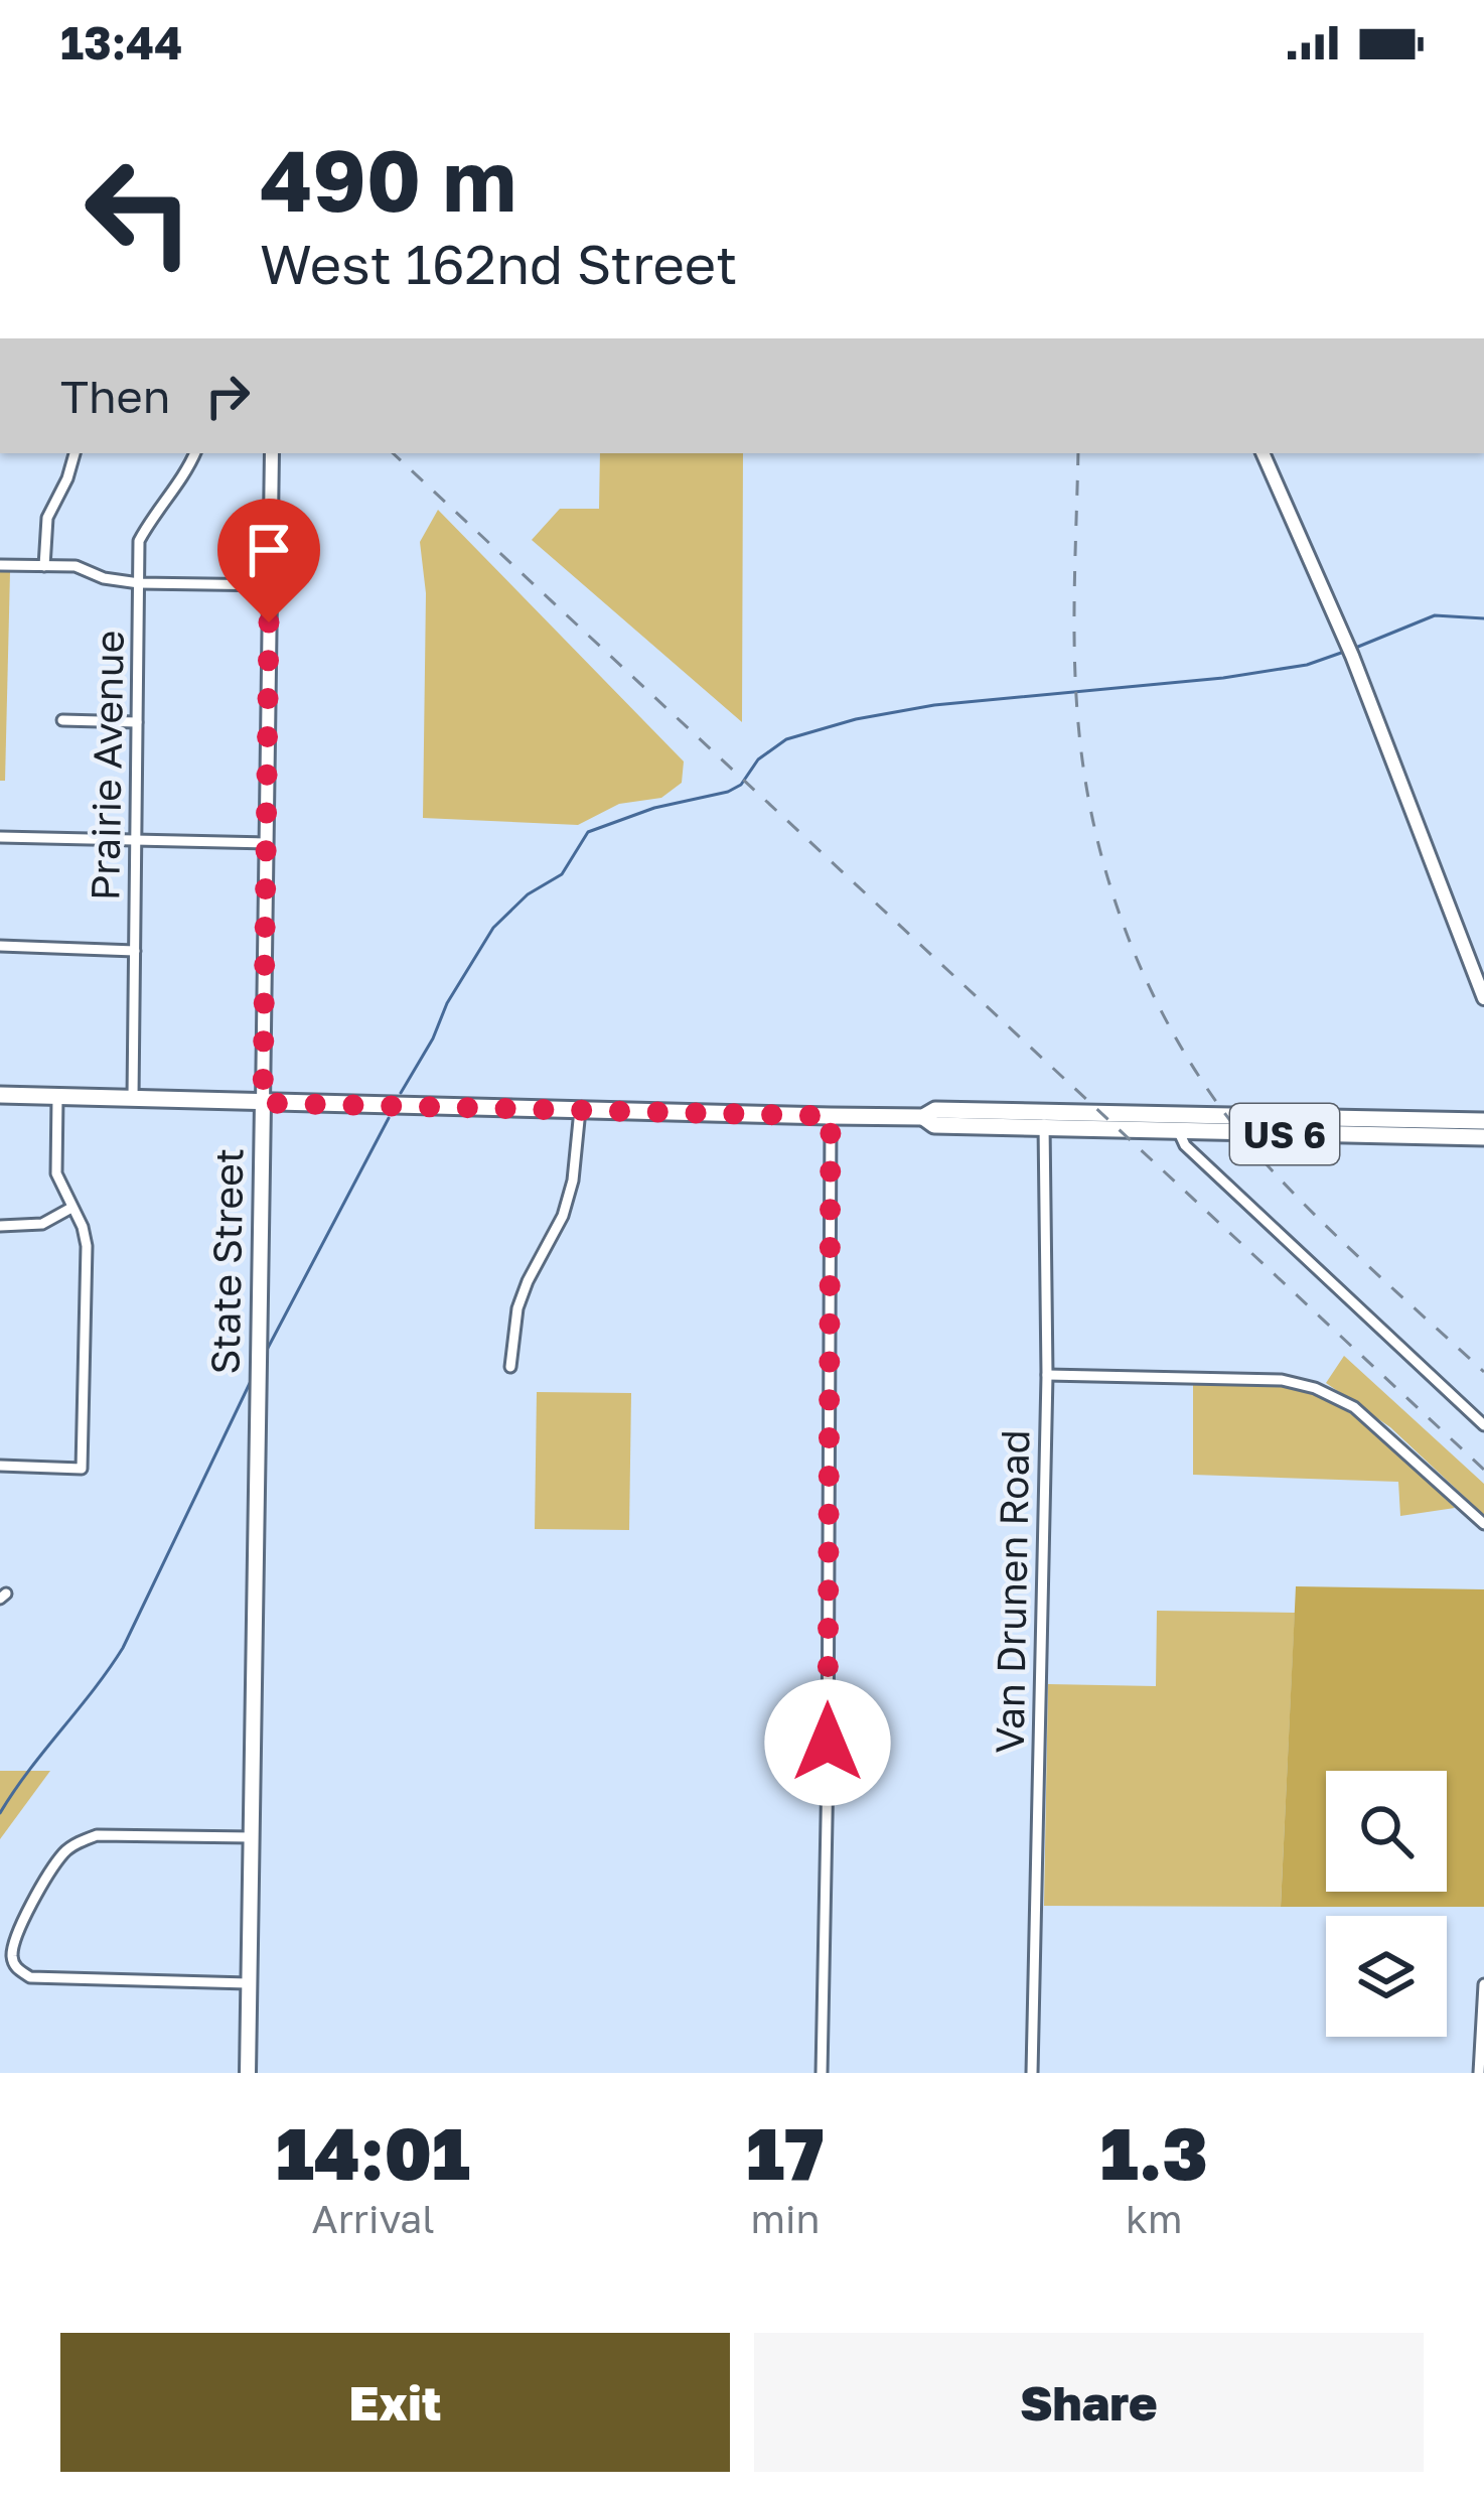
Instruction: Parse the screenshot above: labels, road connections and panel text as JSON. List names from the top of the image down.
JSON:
{
  "streets": {
    "main road": ["US 6", "State Street"],
    "street": ["Prairie Avenue", "Van Drunen Road"]
  },
  "crossings": [
    ["Prairie Avenue", "US 6"],
    ["US 6", "State Street"],
    ["US 6", "Van Drunen Road"]
  ],
  "page": {
    "status": "13:44",
    "turn": ["490 m", "West 162nd Street"],
    "then": "Then",
    "eta": [
      "14:01",
      "Arrival",
      "17",
      "min",
      "1.3",
      "km"
    ],
    "buttons": ["Exit", "Share"]
  }
}
